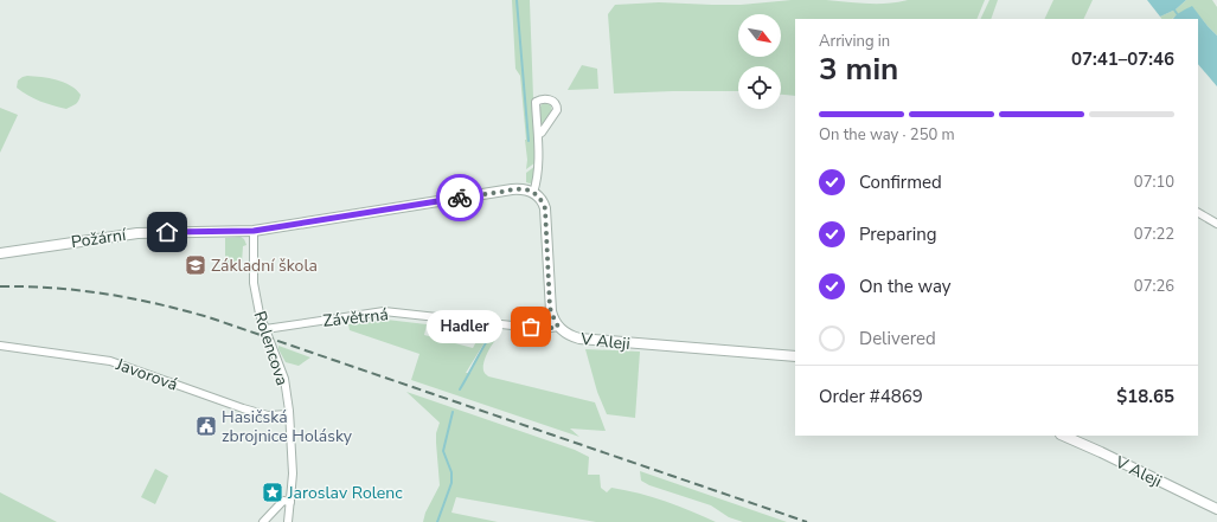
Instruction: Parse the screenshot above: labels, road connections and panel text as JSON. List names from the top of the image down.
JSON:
{
  "streets": {
    "street": [
      "Požární",
      "Závětrná",
      "V Aleji",
      "Rolencova",
      "Javorová"
    ]
  },
  "crossings": [
    ["Požární", "V Aleji"],
    ["Požární", "Rolencova"],
    ["Závětrná", "V Aleji"],
    ["Závětrná", "Rolencova"],
    ["Rolencova", "Javorová"]
  ],
  "places": {
    "school or university": ["Základní škola"],
    "other": ["Hadler"],
    "public building": ["Hasičská zbrojnice Holásky"],
    "place": ["Jaroslav Rolenc"]
  },
  "north": "bottom right",
  "page": {
    "heading": ["3 min", "Arriving in", "07:41–07:46"],
    "panel": ["Order #4869", "$18.65"],
    "bar": "On the way · 250 m",
    "list": [
      ["Confirmed", "07:10"],
      ["Preparing", "07:22"],
      ["On the way", "07:26"],
      "Delivered"
    ],
    "bubble": "Hadler"
  }
}
